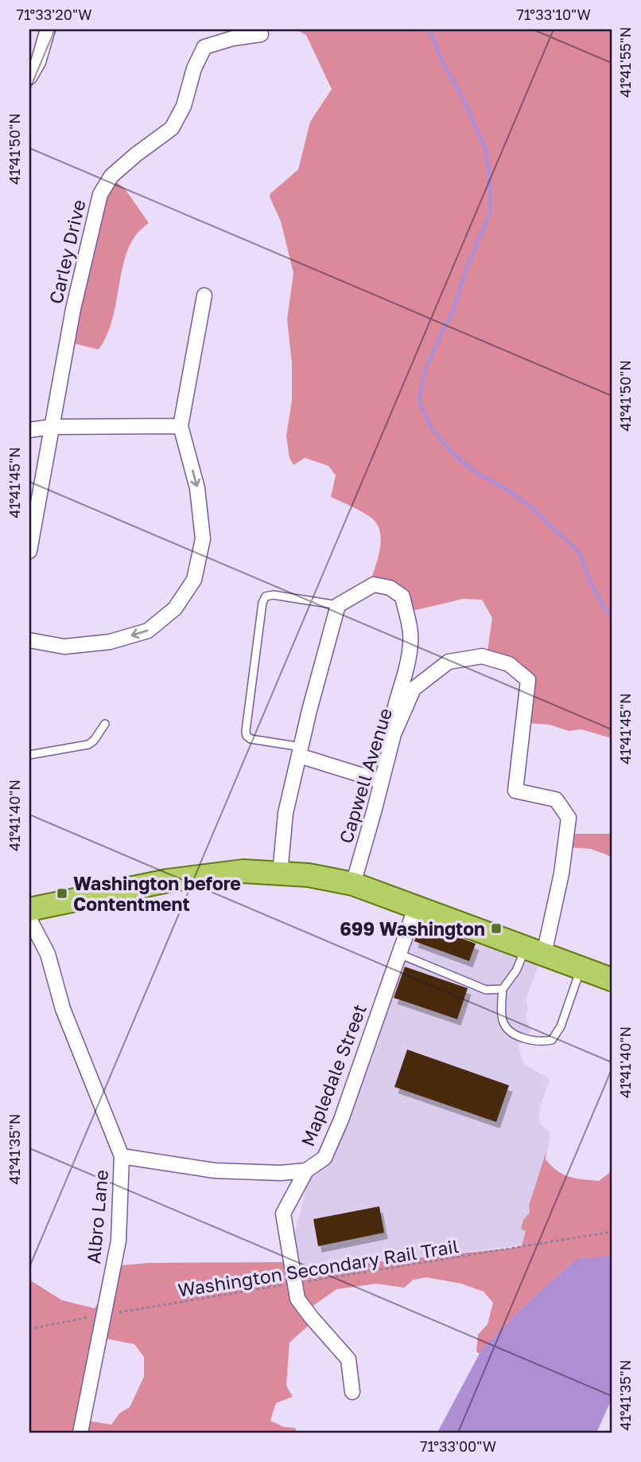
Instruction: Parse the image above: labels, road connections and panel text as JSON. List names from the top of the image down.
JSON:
{
  "streets": {
    "street": [
      "Carley Drive",
      "Capwell Avenue",
      "Mapledale Street",
      "Albro Lane"
    ],
    "path": ["Washington Secondary Rail Trail"]
  },
  "crossings": [
    ["Mapledale Street", "Albro Lane"],
    ["Albro Lane", "Washington Secondary Rail Trail"]
  ],
  "places": {
    "transit": ["Washington before Contentment", "699 Washington"]
  },
  "coordinates": [
    "71°33'20\"W",
    "71°33'10\"W",
    "41°41'55\"N",
    "41°41'50\"N",
    "41°41'45\"N",
    "41°41'40\"N",
    "41°41'35\"N",
    "71°33'00\"W"
  ]
}
